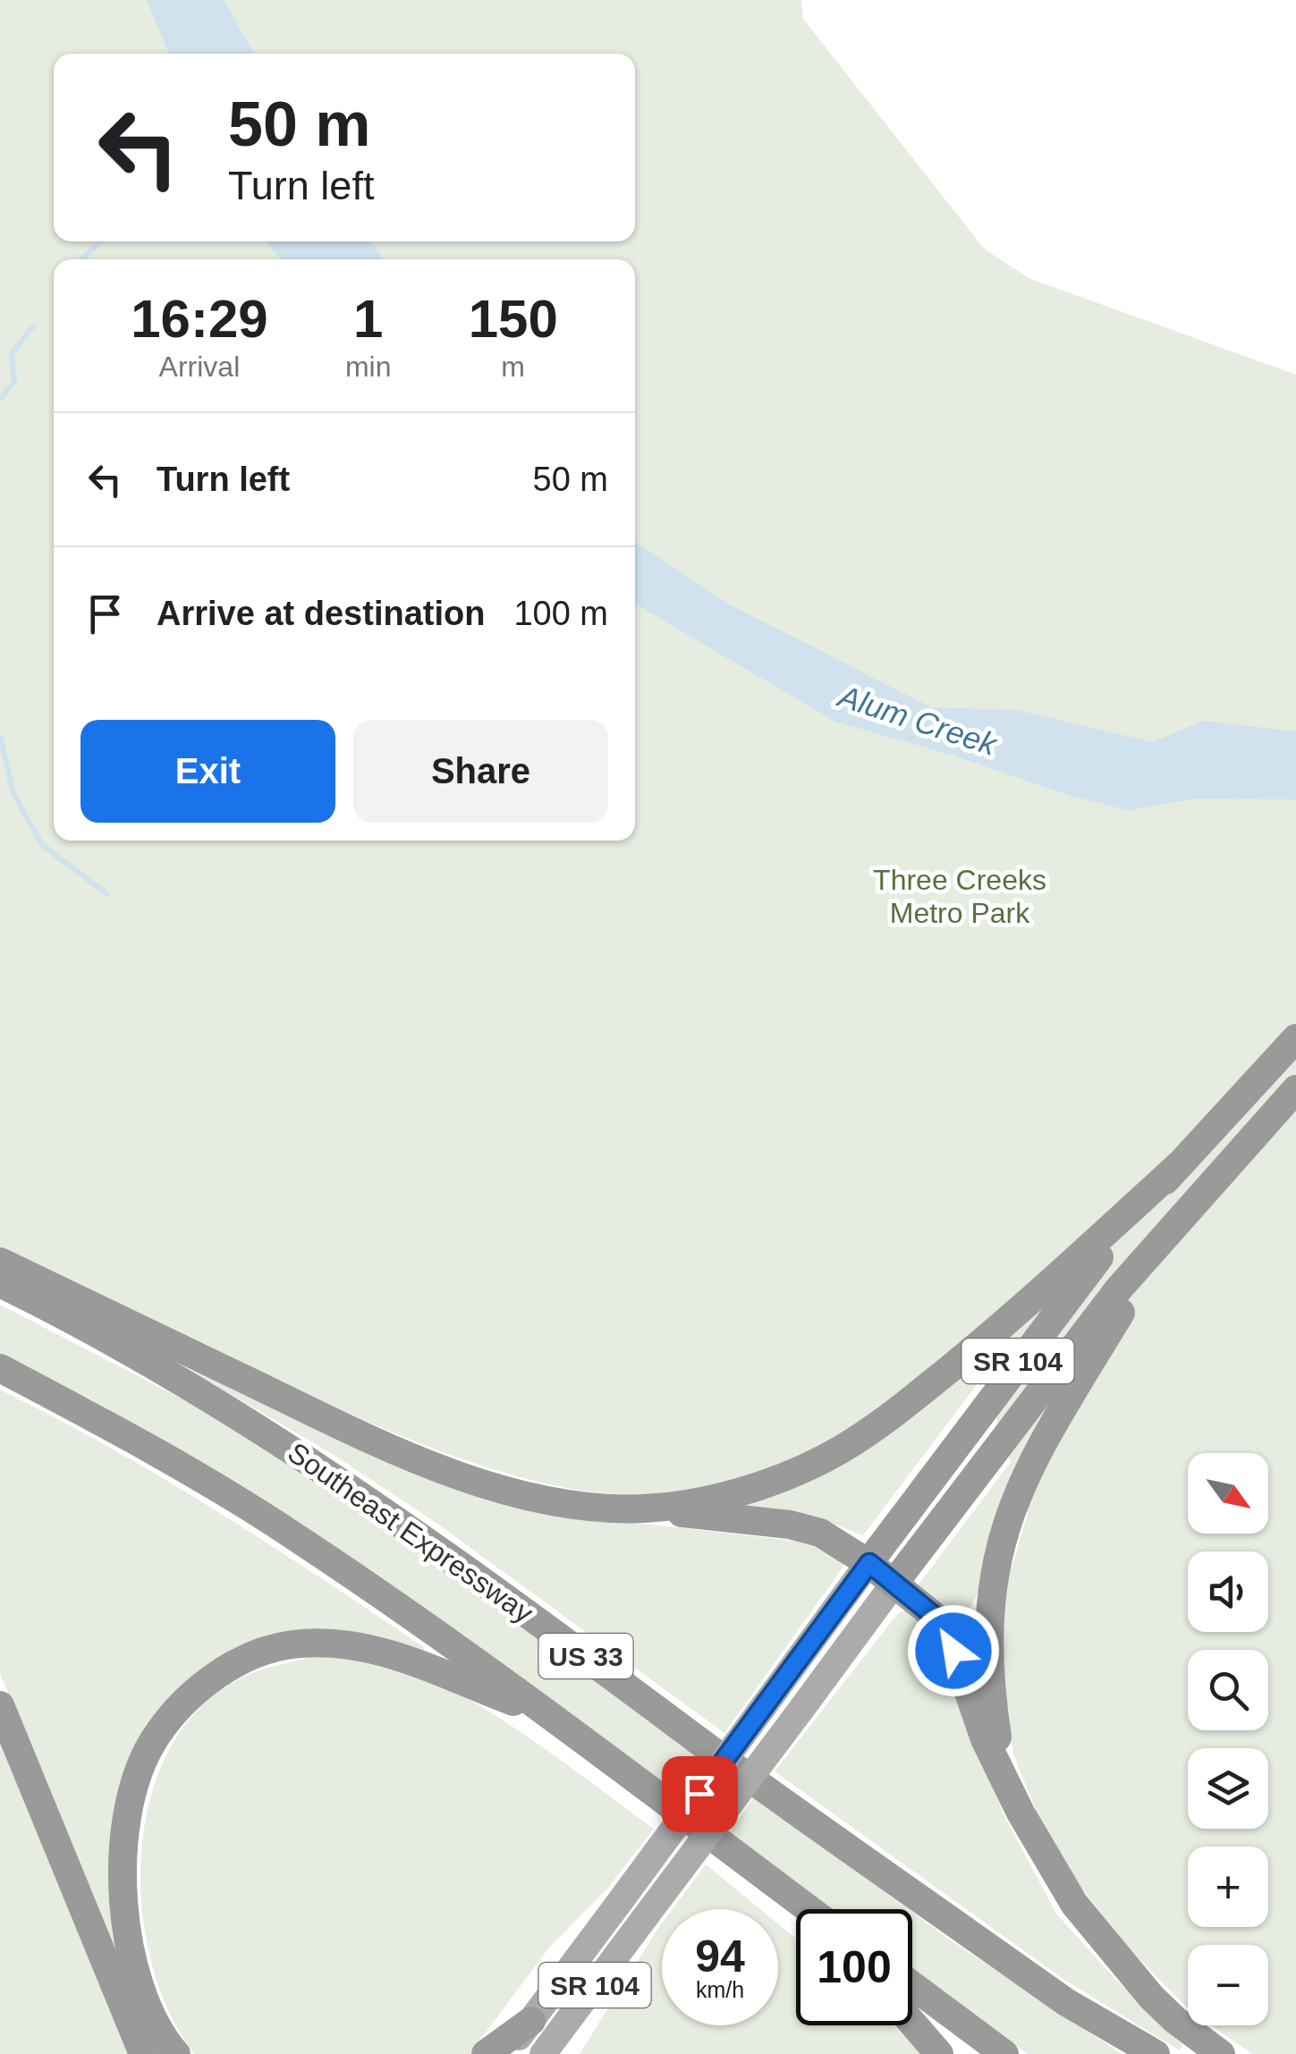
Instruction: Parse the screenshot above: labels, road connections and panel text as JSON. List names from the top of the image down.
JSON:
{
  "streets": {
    "highway": ["SR 104", "Southeast Expressway", "US 33"]
  },
  "water": ["Alum Creek"],
  "parks": ["Three Creeks Metro Park"],
  "north": "bottom right",
  "page": {
    "turn": ["50 m", "Turn left"],
    "eta": [
      "16:29",
      "Arrival",
      "1",
      "min",
      "150",
      "m"
    ],
    "list": [
      {
        "name": "Turn left",
        "value": "50 m"
      },
      {
        "name": "Arrive at destination",
        "value": "100 m"
      }
    ],
    "buttons": ["Exit", "Share"],
    "map_buttons": ["+", "−"],
    "speed": "94 km/h",
    "limit": "100"
  }
}
